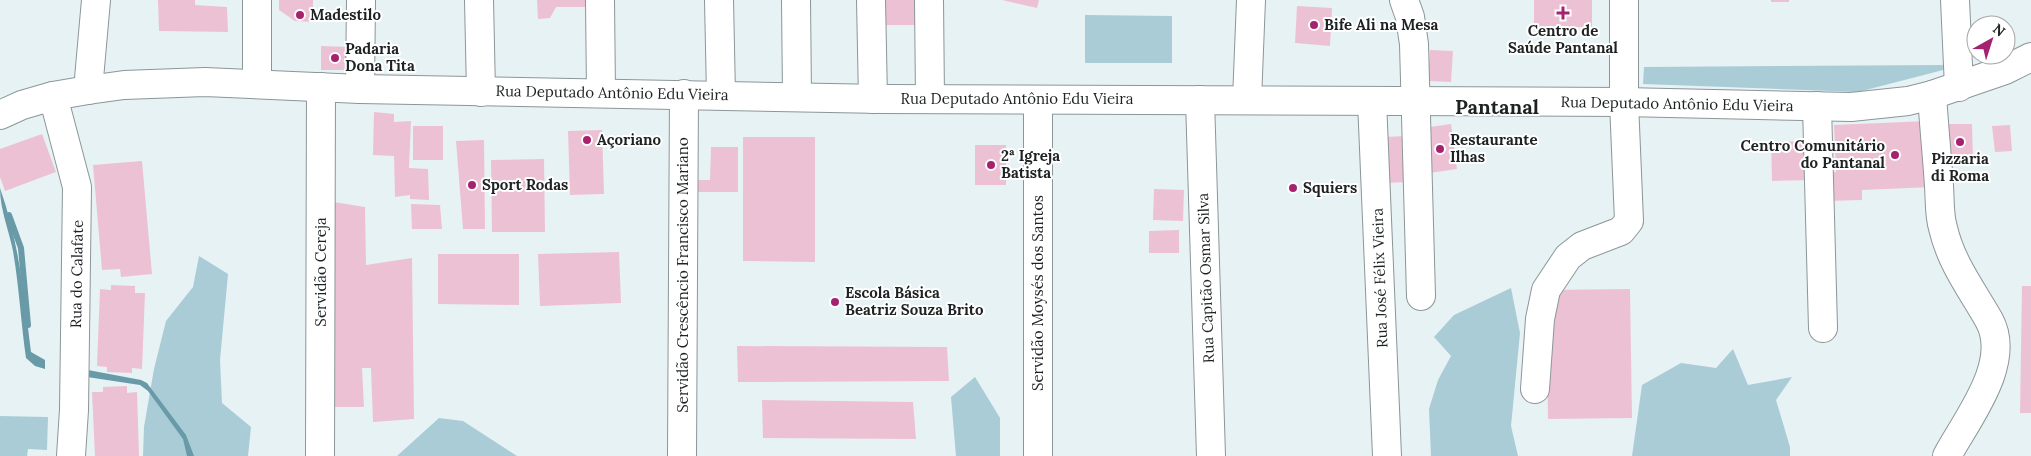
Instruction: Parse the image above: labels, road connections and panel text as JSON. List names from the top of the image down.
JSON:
{
  "streets": {
    "street": [
      "Rua Deputado Antônio Edu Vieira",
      "Servidão Cereja",
      "Rua do Calafate",
      "Servidão Crescêncio Francisco Mariano",
      "Rua Capitão Osmar Silva",
      "Rua José Félix Vieira",
      "Servidão Moysés dos Santos"
    ]
  },
  "crossings": [
    ["Rua Deputado Antônio Edu Vieira", "Servidão Cereja"],
    ["Rua Deputado Antônio Edu Vieira", "Rua do Calafate"],
    ["Rua Deputado Antônio Edu Vieira", "Servidão Crescêncio Francisco Mariano"],
    ["Rua Deputado Antônio Edu Vieira", "Rua Capitão Osmar Silva"],
    ["Rua Deputado Antônio Edu Vieira", "Rua José Félix Vieira"],
    ["Rua Deputado Antônio Edu Vieira", "Servidão Moysés dos Santos"]
  ],
  "districts": ["Pantanal"],
  "places": {
    "health": ["Centro de Saúde Pantanal"],
    "other": [
      "Madestilo",
      "Bife Ali na Mesa",
      "Padaria Dona Tita",
      "Açoriano",
      "Pizzaria di Roma",
      "Restaurante Ilhas",
      "Centro Comunitário do Pantanal",
      "2ª Igreja Batista",
      "Sport Rodas",
      "Squiers",
      "Escola Básica Beatriz Souza Brito"
    ]
  },
  "north": "top right"
}
